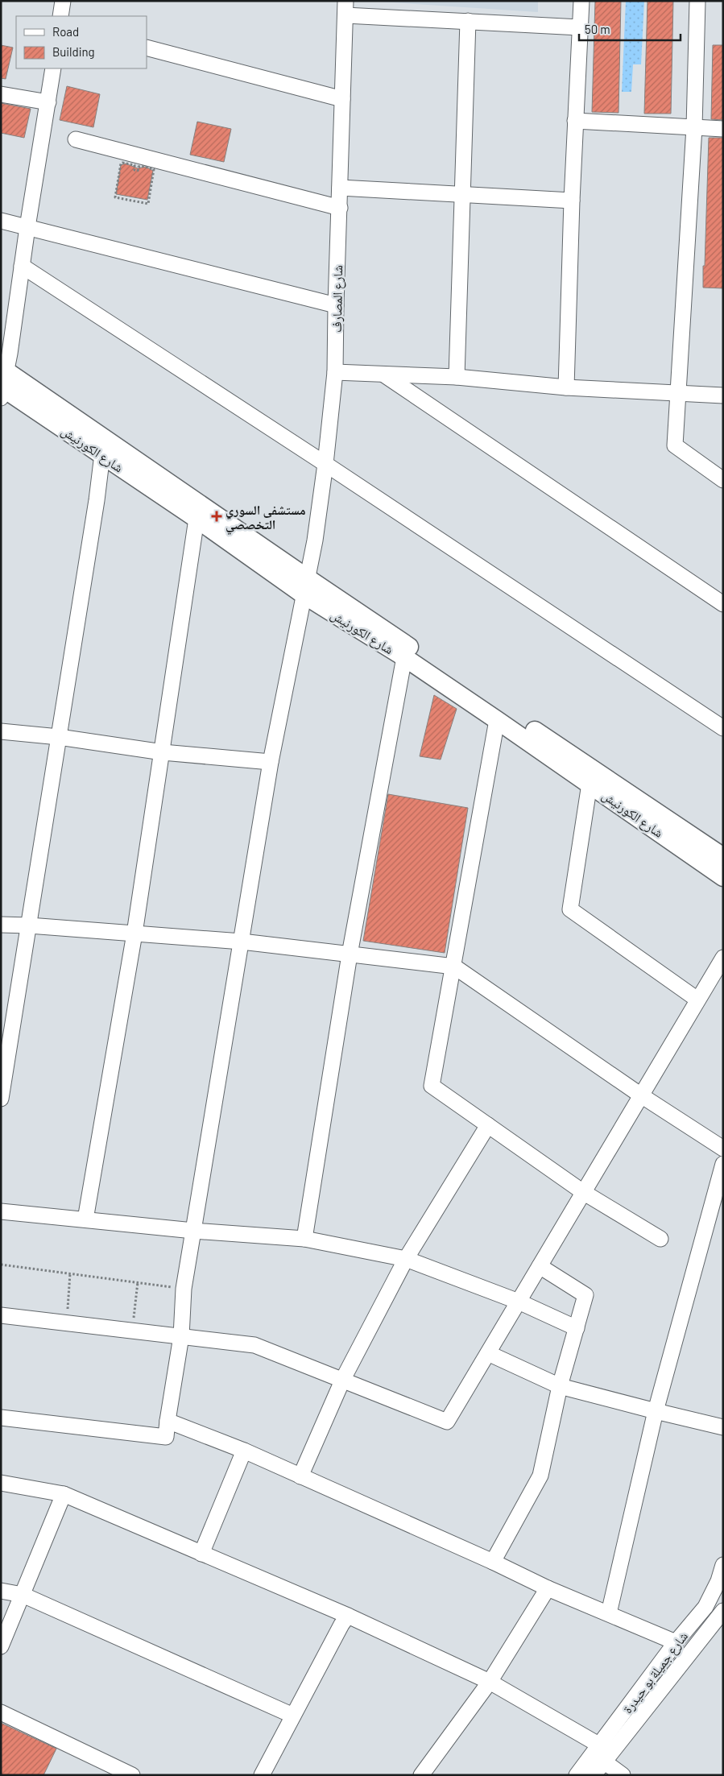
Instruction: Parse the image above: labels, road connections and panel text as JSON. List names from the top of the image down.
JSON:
{
  "streets": {
    "street": ["شارع المصارف", "شارع الكورنيش", "شارع جميلة بو حيدرة"]
  },
  "crossings": [
    ["شارع المصارف", "شارع الكورنيش"]
  ],
  "places": {
    "health": ["مستشفى السوري التخصصي"]
  },
  "legend": ["Road", "Building"],
  "scale_bar": "50 m"
}
